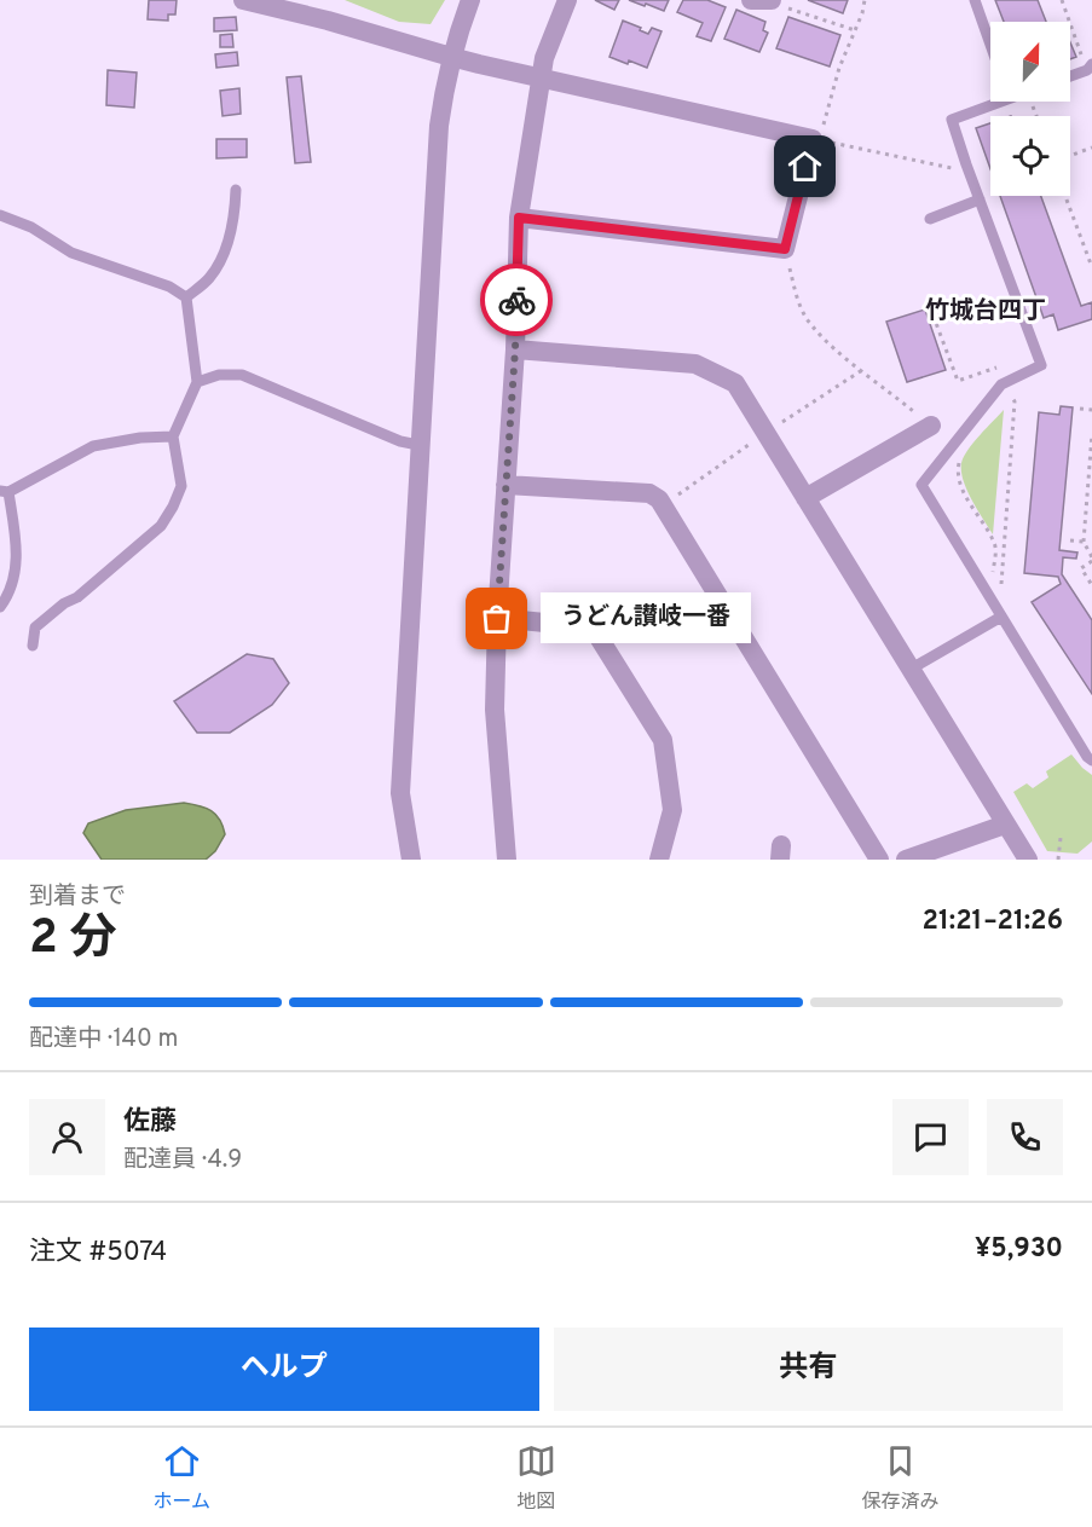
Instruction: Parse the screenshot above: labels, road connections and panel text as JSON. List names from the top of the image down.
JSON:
{
  "districts": ["竹城台四丁"],
  "places": ["うどん讃岐一番"],
  "north": "top",
  "page": {
    "bubble": "うどん讃岐一番",
    "heading": ["2 分", "到着まで", "21:21–21:26"],
    "panel": [
      "佐藤",
      "配達員 · 4.9",
      "注文 #5074",
      "¥5,930"
    ],
    "bar": "配達中 · 140 m",
    "buttons": ["ヘルプ", "共有"],
    "tabs": ["ホーム", "地図", "保存済み"]
  }
}
